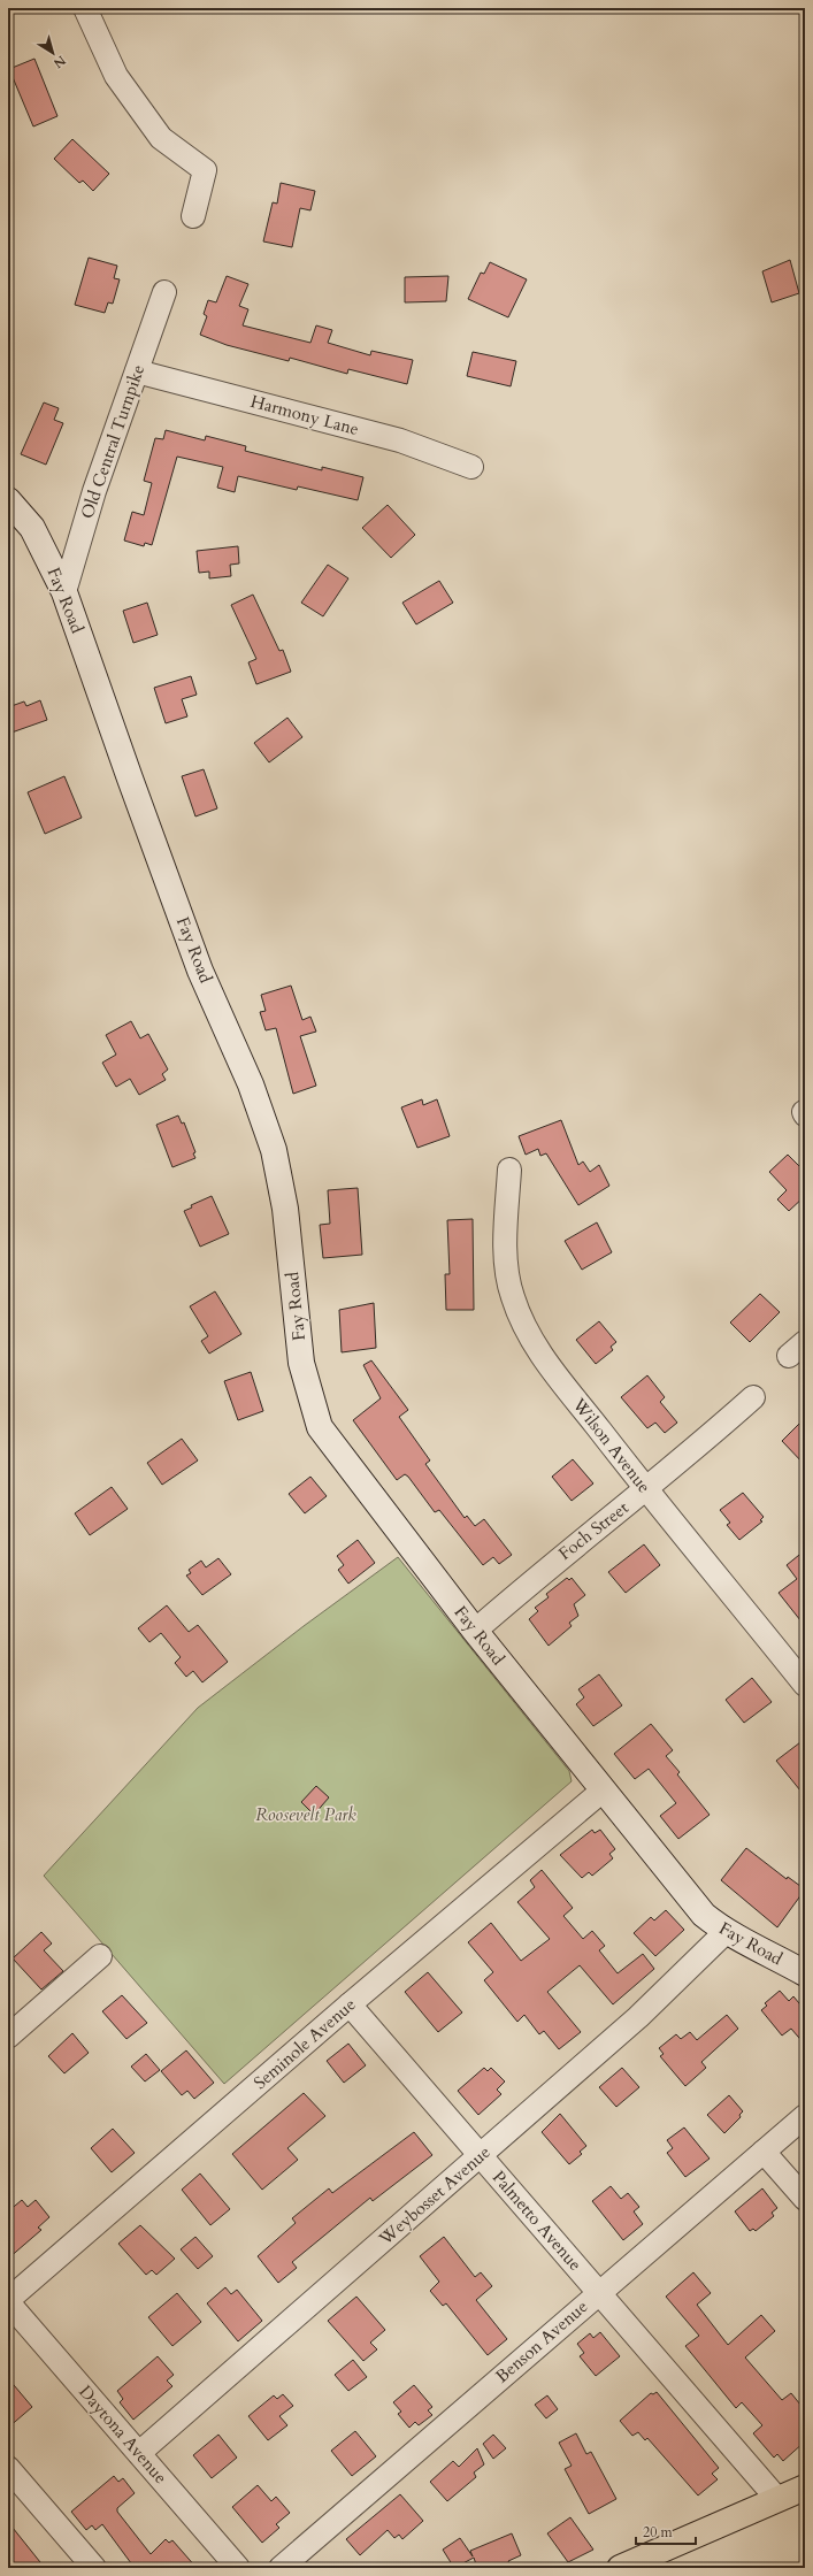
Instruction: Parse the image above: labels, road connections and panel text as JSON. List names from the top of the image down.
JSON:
{
  "streets": {
    "street": [
      "Harmony Lane",
      "Old Central Turnpike",
      "Fay Road",
      "Wilson Avenue",
      "Foch Street",
      "Seminole Avenue",
      "Weybosset Avenue",
      "Palmetto Avenue",
      "Benson Avenue",
      "Daytona Avenue"
    ]
  },
  "crossings": [
    ["Harmony Lane", "Old Central Turnpike"],
    ["Old Central Turnpike", "Fay Road"],
    ["Fay Road", "Foch Street"],
    ["Fay Road", "Seminole Avenue"],
    ["Fay Road", "Weybosset Avenue"],
    ["Wilson Avenue", "Foch Street"],
    ["Seminole Avenue", "Palmetto Avenue"],
    ["Seminole Avenue", "Daytona Avenue"],
    ["Weybosset Avenue", "Palmetto Avenue"],
    ["Weybosset Avenue", "Daytona Avenue"],
    ["Palmetto Avenue", "Benson Avenue"]
  ],
  "parks": ["Roosevelt Park"],
  "scale_bar": "20 m",
  "north": "bottom right"
}
